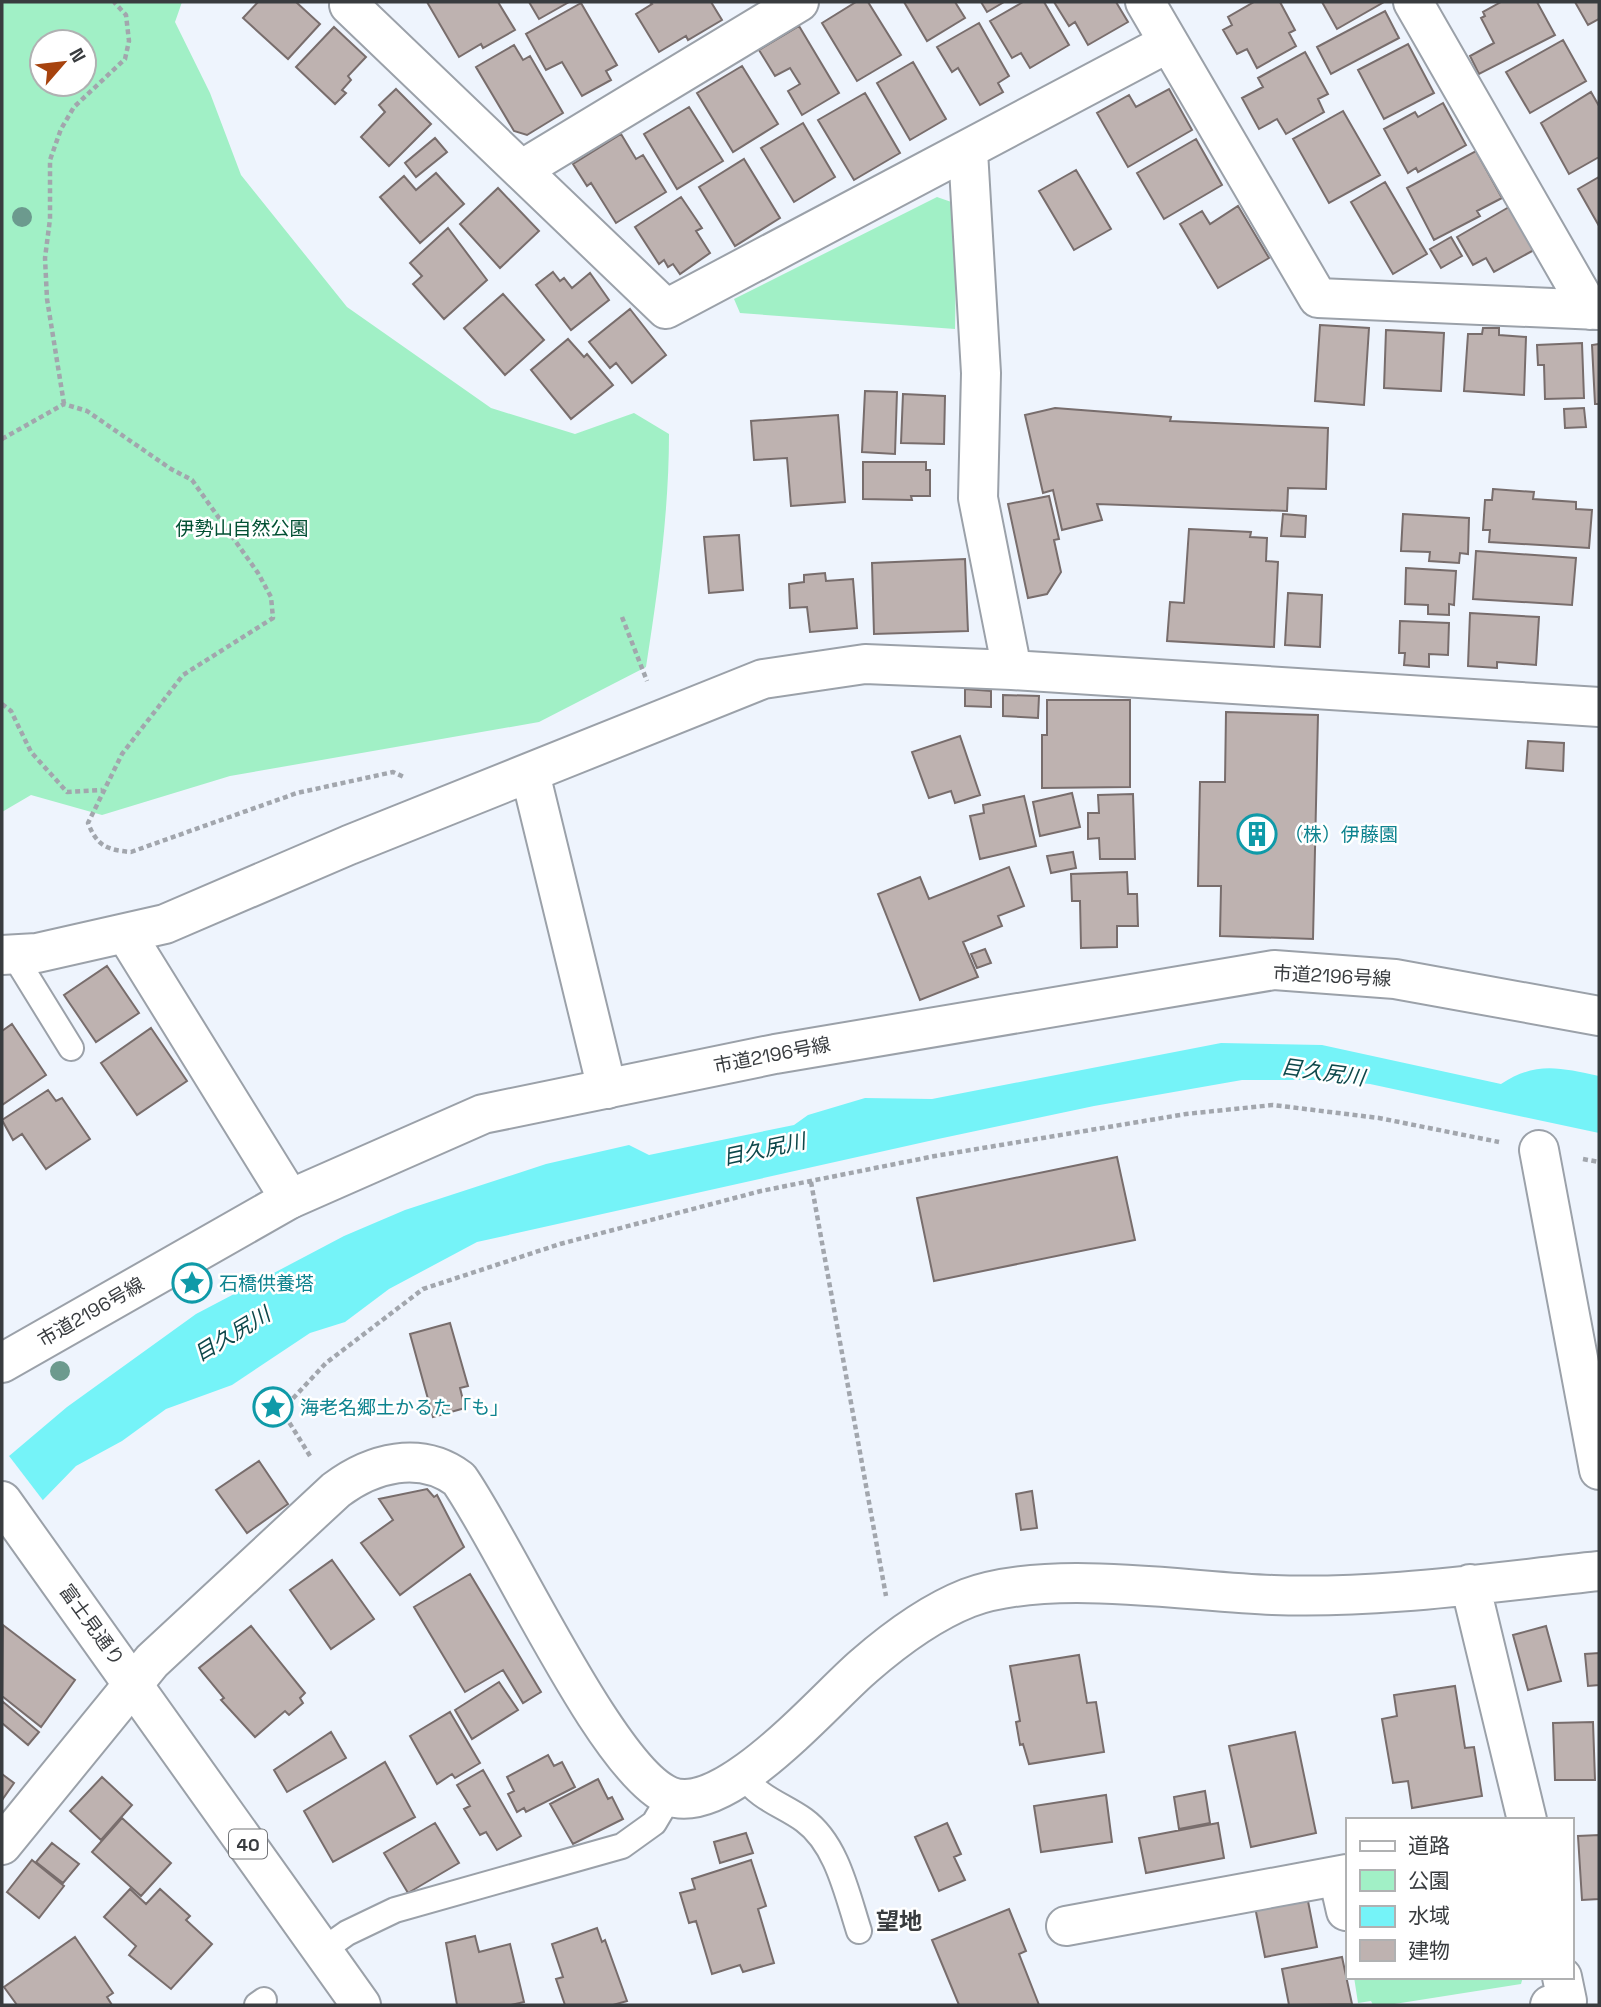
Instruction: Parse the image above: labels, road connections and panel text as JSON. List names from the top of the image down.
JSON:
{
  "streets": {
    "street": ["市道2196号線", "富士見通り", "40"]
  },
  "crossings": [
    ["富士見通り", "40"]
  ],
  "districts": ["望地"],
  "water": ["目久尻川"],
  "parks": ["伊勢山自然公園"],
  "places": {
    "building": ["（株）伊藤園"],
    "place": ["石橋供養塔", "海老名郷土かるた「も」"]
  },
  "legend": [
    "道路",
    "公園",
    "水域",
    "建物"
  ],
  "north": "top right"
}
